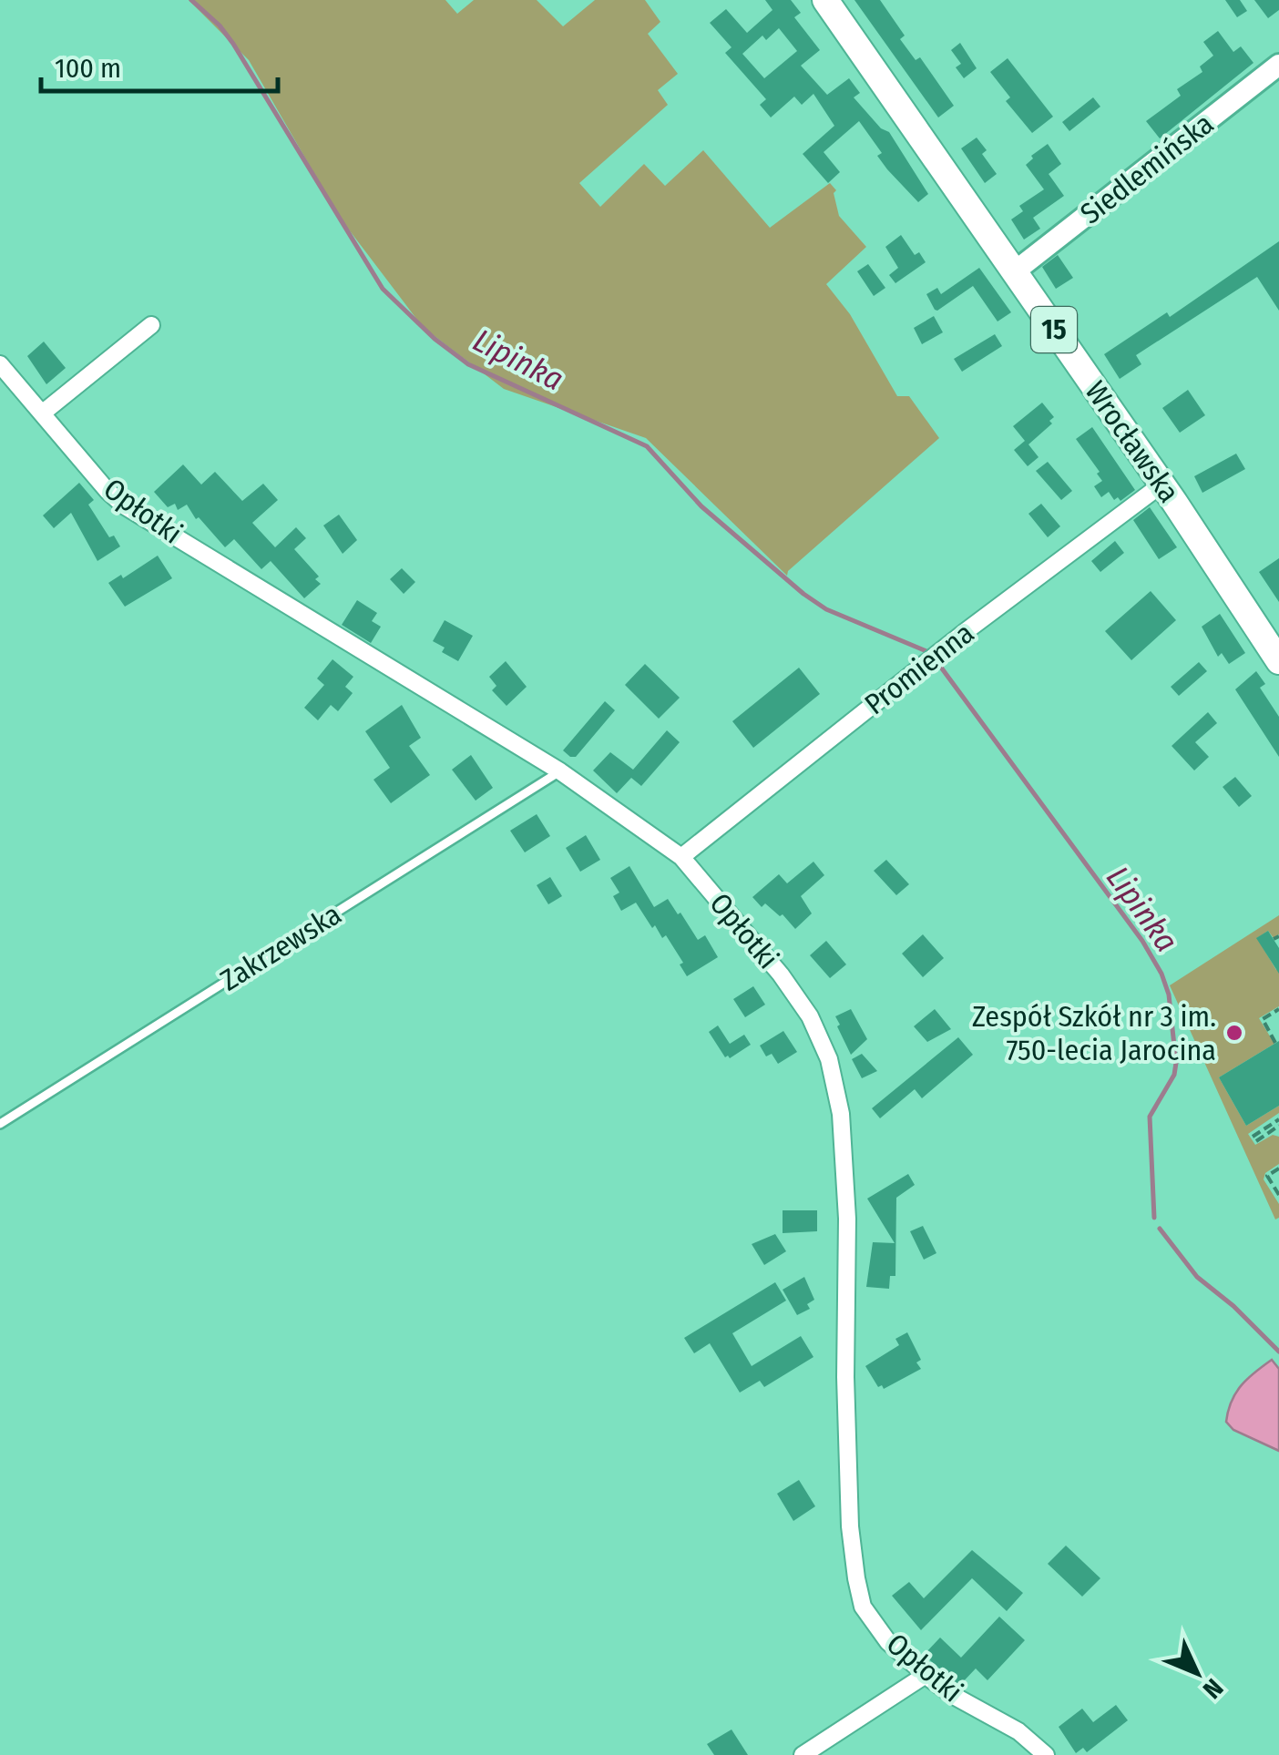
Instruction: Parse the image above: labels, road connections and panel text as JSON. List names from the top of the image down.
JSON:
{
  "streets": {
    "main road": ["15", "Wrocławska"],
    "street": ["Siedlemińska", "Opłotki", "Promienna"],
    "lane": ["Zakrzewska"]
  },
  "crossings": [
    ["Siedlemińska", "Wrocławska"],
    ["Wrocławska", "Promienna"],
    ["Opłotki", "Promienna"],
    ["Opłotki", "Zakrzewska"]
  ],
  "water": ["Lipinka"],
  "places": ["Zespół Szkół nr 3 im. 750-lecia Jarocina"],
  "scale_bar": "100 m",
  "north": "bottom right"
}
